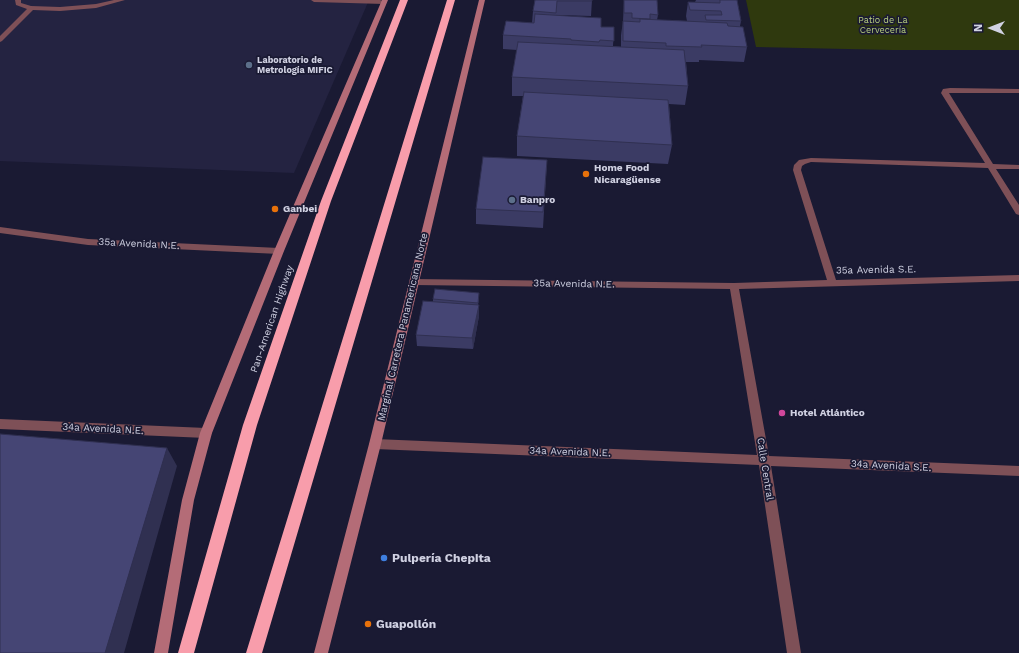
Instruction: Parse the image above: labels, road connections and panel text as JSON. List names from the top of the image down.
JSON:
{
  "streets": {
    "highway": ["Pan-American Highway"],
    "street": [
      "35a Avenida N.E.",
      "35a Avenida S.E.",
      "Marginal Carretera Panamericana Norte",
      "34a Avenida N.E.",
      "34a Avenida S.E.",
      "Calle Central"
    ]
  },
  "crossings": [
    ["35a Avenida N.E.", "35a Avenida S.E."],
    ["35a Avenida N.E.", "Marginal Carretera Panamericana Norte"],
    ["35a Avenida N.E.", "Calle Central"],
    ["35a Avenida S.E.", "Calle Central"],
    ["Marginal Carretera Panamericana Norte", "34a Avenida N.E."],
    ["34a Avenida N.E.", "34a Avenida S.E."],
    ["34a Avenida N.E.", "Calle Central"],
    ["34a Avenida S.E.", "Calle Central"]
  ],
  "parks": ["Patio de La Cervecería"],
  "places": [
    "Laboratorio de Metrología MIFIC",
    "Home Food Nicaragüense",
    "Banpro",
    "Ganbei",
    "Hotel Atlántico",
    "Pulpería Chepita",
    "Guapollón"
  ],
  "north": "left"
}
